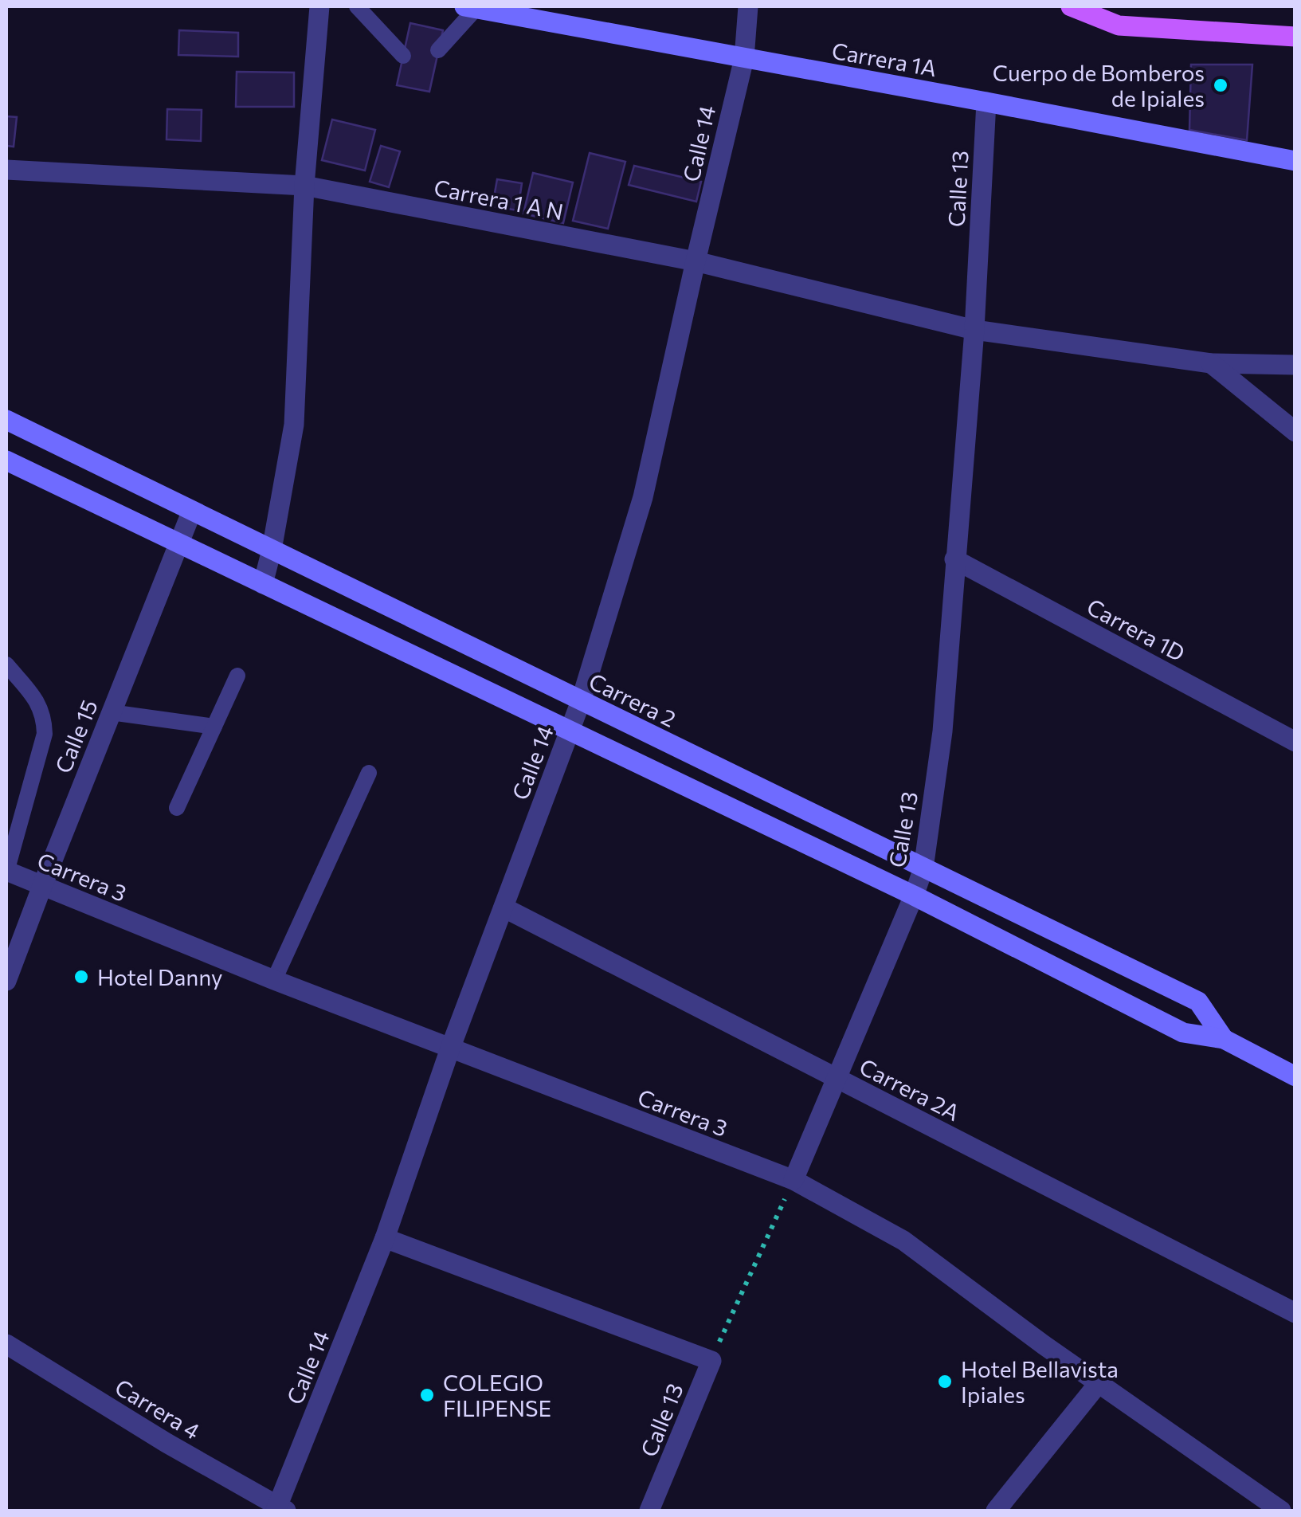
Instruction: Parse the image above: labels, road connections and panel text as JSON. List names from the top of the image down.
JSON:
{
  "streets": {
    "street": [
      "Carrera 1A",
      "Calle 14",
      "Calle 13",
      "Carrera 1 A N",
      "Carrera 1D",
      "Carrera 2",
      "Calle 15",
      "Carrera 3",
      "Carrera 2A",
      "Carrera 4"
    ]
  },
  "crossings": [
    ["Carrera 1A", "Calle 14"],
    ["Carrera 1A", "Calle 13"],
    ["Calle 14", "Carrera 1 A N"],
    ["Calle 14", "Carrera 2"],
    ["Calle 14", "Carrera 3"],
    ["Calle 14", "Carrera 2A"],
    ["Calle 14", "Carrera 4"],
    ["Calle 13", "Carrera 1 A N"],
    ["Calle 13", "Carrera 1D"],
    ["Calle 13", "Carrera 2"],
    ["Calle 13", "Carrera 3"],
    ["Calle 13", "Carrera 2A"],
    ["Carrera 2", "Calle 15"],
    ["Calle 15", "Carrera 3"]
  ],
  "places": [
    "Cuerpo de Bomberos de Ipiales",
    "Hotel Danny",
    "Hotel Bellavista Ipiales",
    "COLEGIO FILIPENSE"
  ]
}
